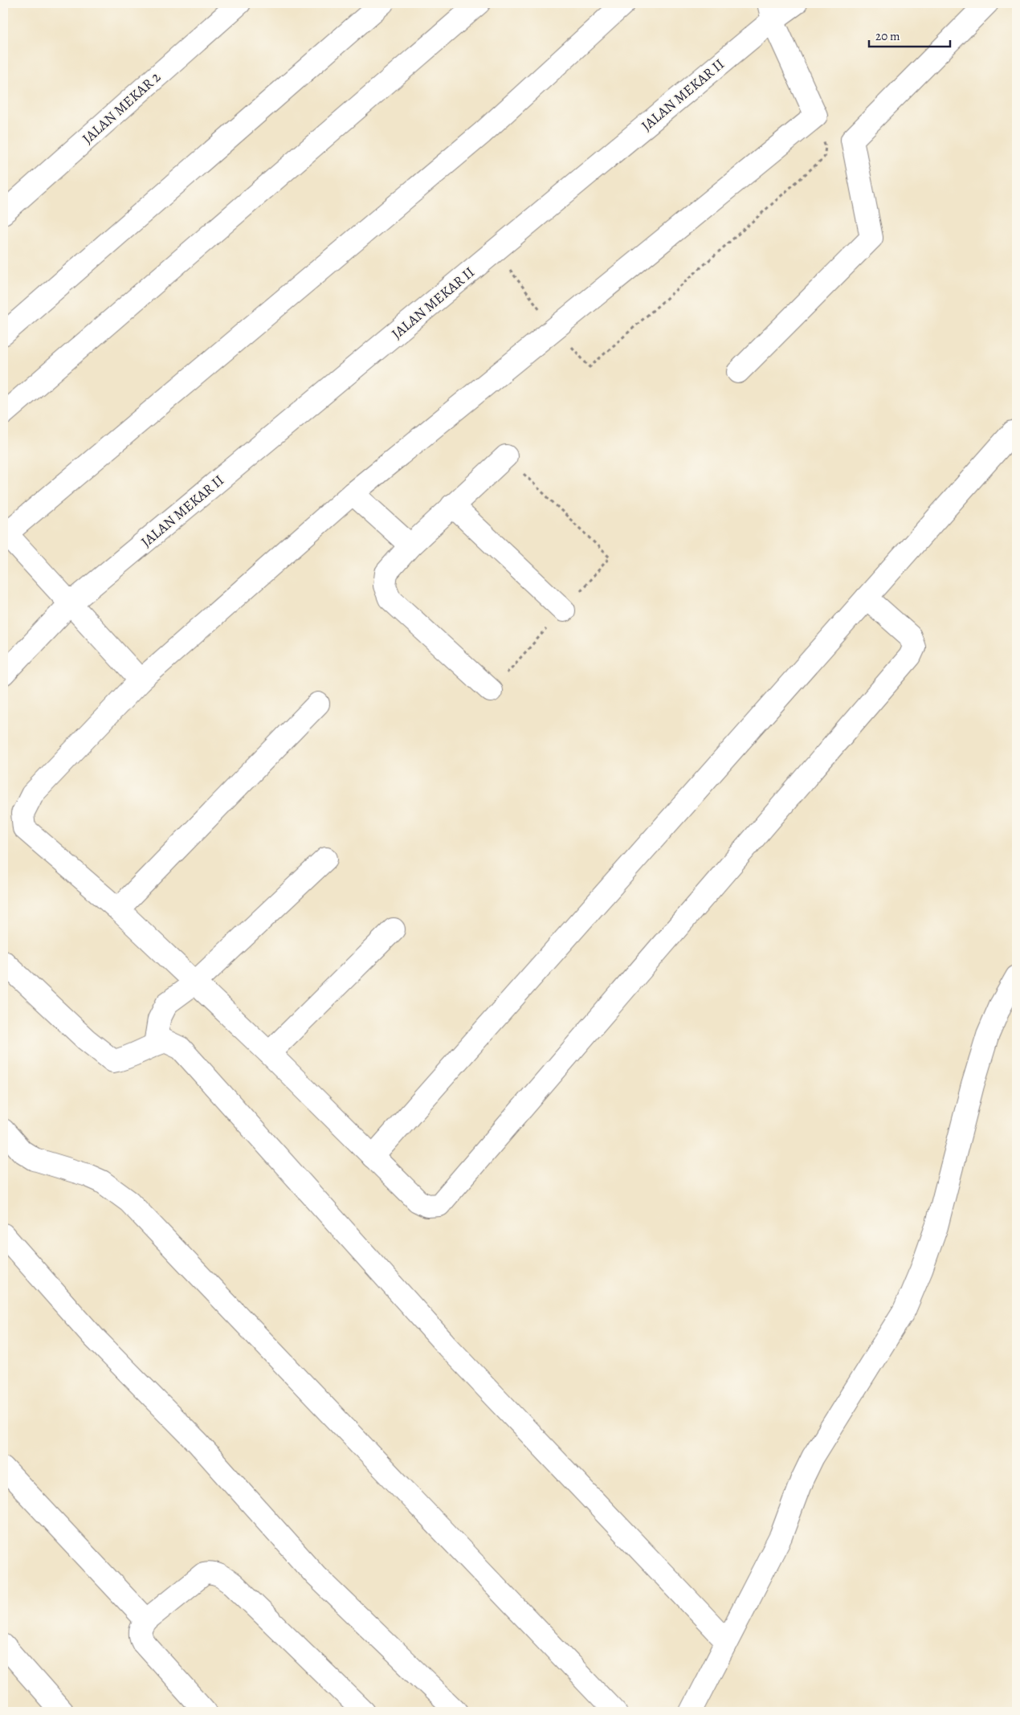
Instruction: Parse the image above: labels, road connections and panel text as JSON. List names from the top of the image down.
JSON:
{
  "streets": {
    "street": ["JALAN MEKAR II", "JALAN MEKAR 2"]
  },
  "scale_bar": "20 m"
}
